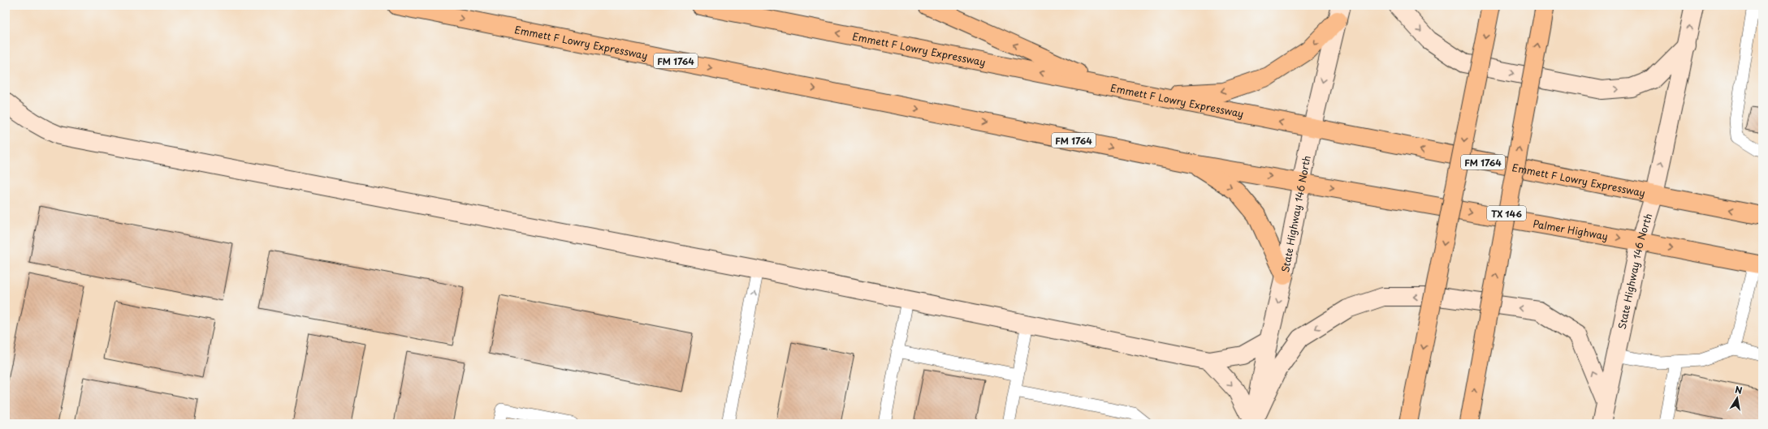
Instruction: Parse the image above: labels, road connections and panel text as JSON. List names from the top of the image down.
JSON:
{
  "streets": {
    "main road": [
      "Emmett F Lowry Expressway",
      "FM 1764",
      "TX 146",
      "State Highway 146 North",
      "Palmer Highway"
    ]
  },
  "crossings": [
    ["Emmett F Lowry Expressway", "FM 1764"],
    ["Emmett F Lowry Expressway", "State Highway 146 North"],
    ["Emmett F Lowry Expressway", "Palmer Highway"],
    ["FM 1764", "State Highway 146 North"],
    ["State Highway 146 North", "Palmer Highway"]
  ],
  "one_way": ["Palmer Highway"],
  "north": "top"
}
